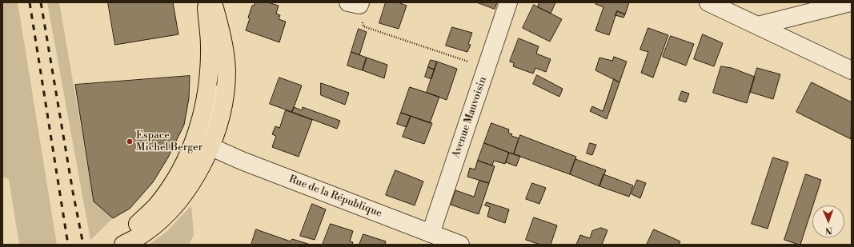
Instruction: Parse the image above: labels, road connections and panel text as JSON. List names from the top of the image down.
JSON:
{
  "streets": {
    "street": ["Avenue Mauvoisin", "Rue de la République"]
  },
  "crossings": [
    ["Avenue Mauvoisin", "Rue de la République"]
  ],
  "places": ["Espace Michel Berger"],
  "north": "bottom"
}
